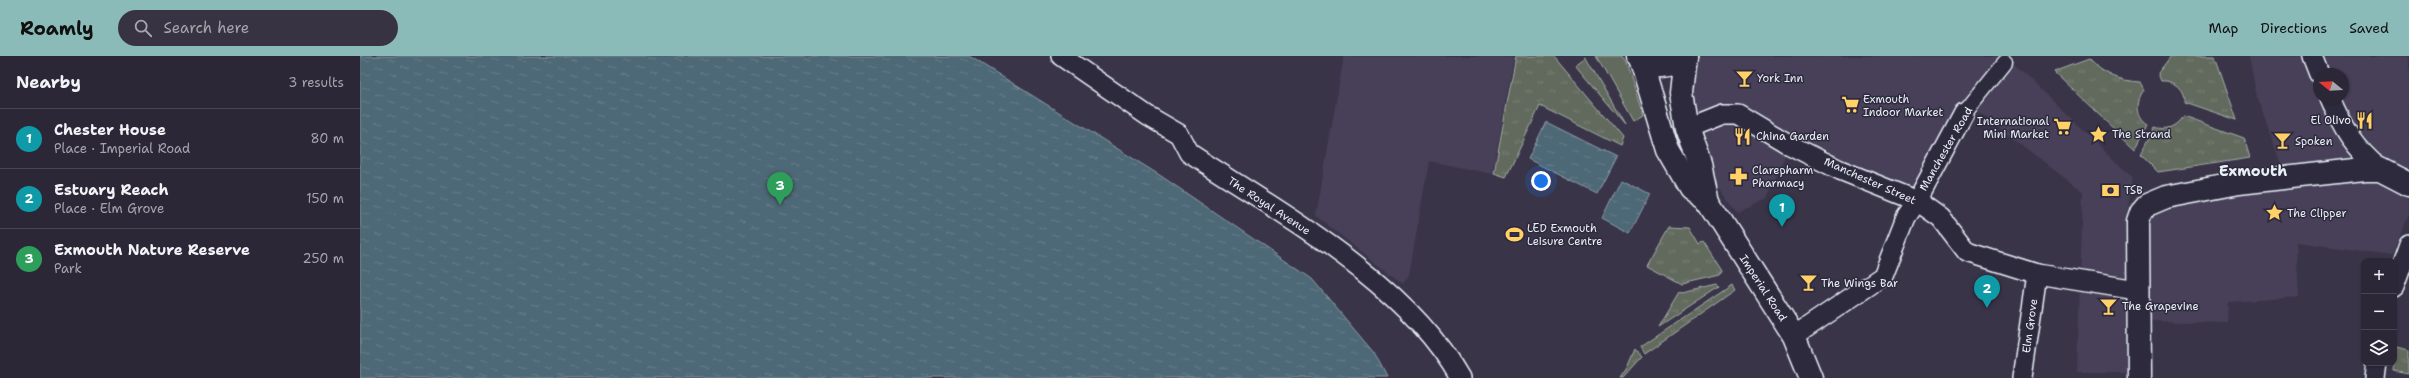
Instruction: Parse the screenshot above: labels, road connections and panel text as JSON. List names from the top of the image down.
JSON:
{
  "streets": {
    "main road": ["Imperial Road"],
    "street": [
      "Manchester Road",
      "Manchester Street",
      "The Royal Avenue",
      "Elm Grove"
    ]
  },
  "crossings": [
    ["Manchester Road", "Manchester Street"],
    ["Manchester Road", "Imperial Road"],
    ["Manchester Street", "Imperial Road"],
    ["Manchester Street", "Elm Grove"]
  ],
  "districts": ["Exmouth"],
  "places": {
    "bar": [
      "York Inn",
      "Spoken",
      "The Wings Bar",
      "The Grapevine"
    ],
    "supermarket": ["Exmouth Indoor Market", "International Mini Market"],
    "restaurant": ["El Olivo", "China Garden"],
    "place": ["The Strand", "The Clipper"],
    "pharmacy": ["Clarepharm Pharmacy"],
    "bank": ["TSB"],
    "sports": ["LED Exmouth Leisure Centre"]
  },
  "north": "left",
  "page": {
    "header": "Roamly",
    "search": "Search here",
    "nav": ["Map", "Directions", "Saved"],
    "heading": ["Nearby", "3 results"],
    "list": [
      {
        "mark": "1",
        "name": "Chester House",
        "note": "Place · Imperial Road",
        "value": "80 m"
      },
      {
        "mark": "2",
        "name": "Estuary Reach",
        "note": "Place · Elm Grove",
        "value": "150 m"
      },
      {
        "mark": "3",
        "name": "Exmouth Nature Reserve",
        "note": "Park",
        "value": "250 m"
      }
    ],
    "pins": ["3", "1", "2"],
    "map_buttons": ["+", "−"]
  }
}
